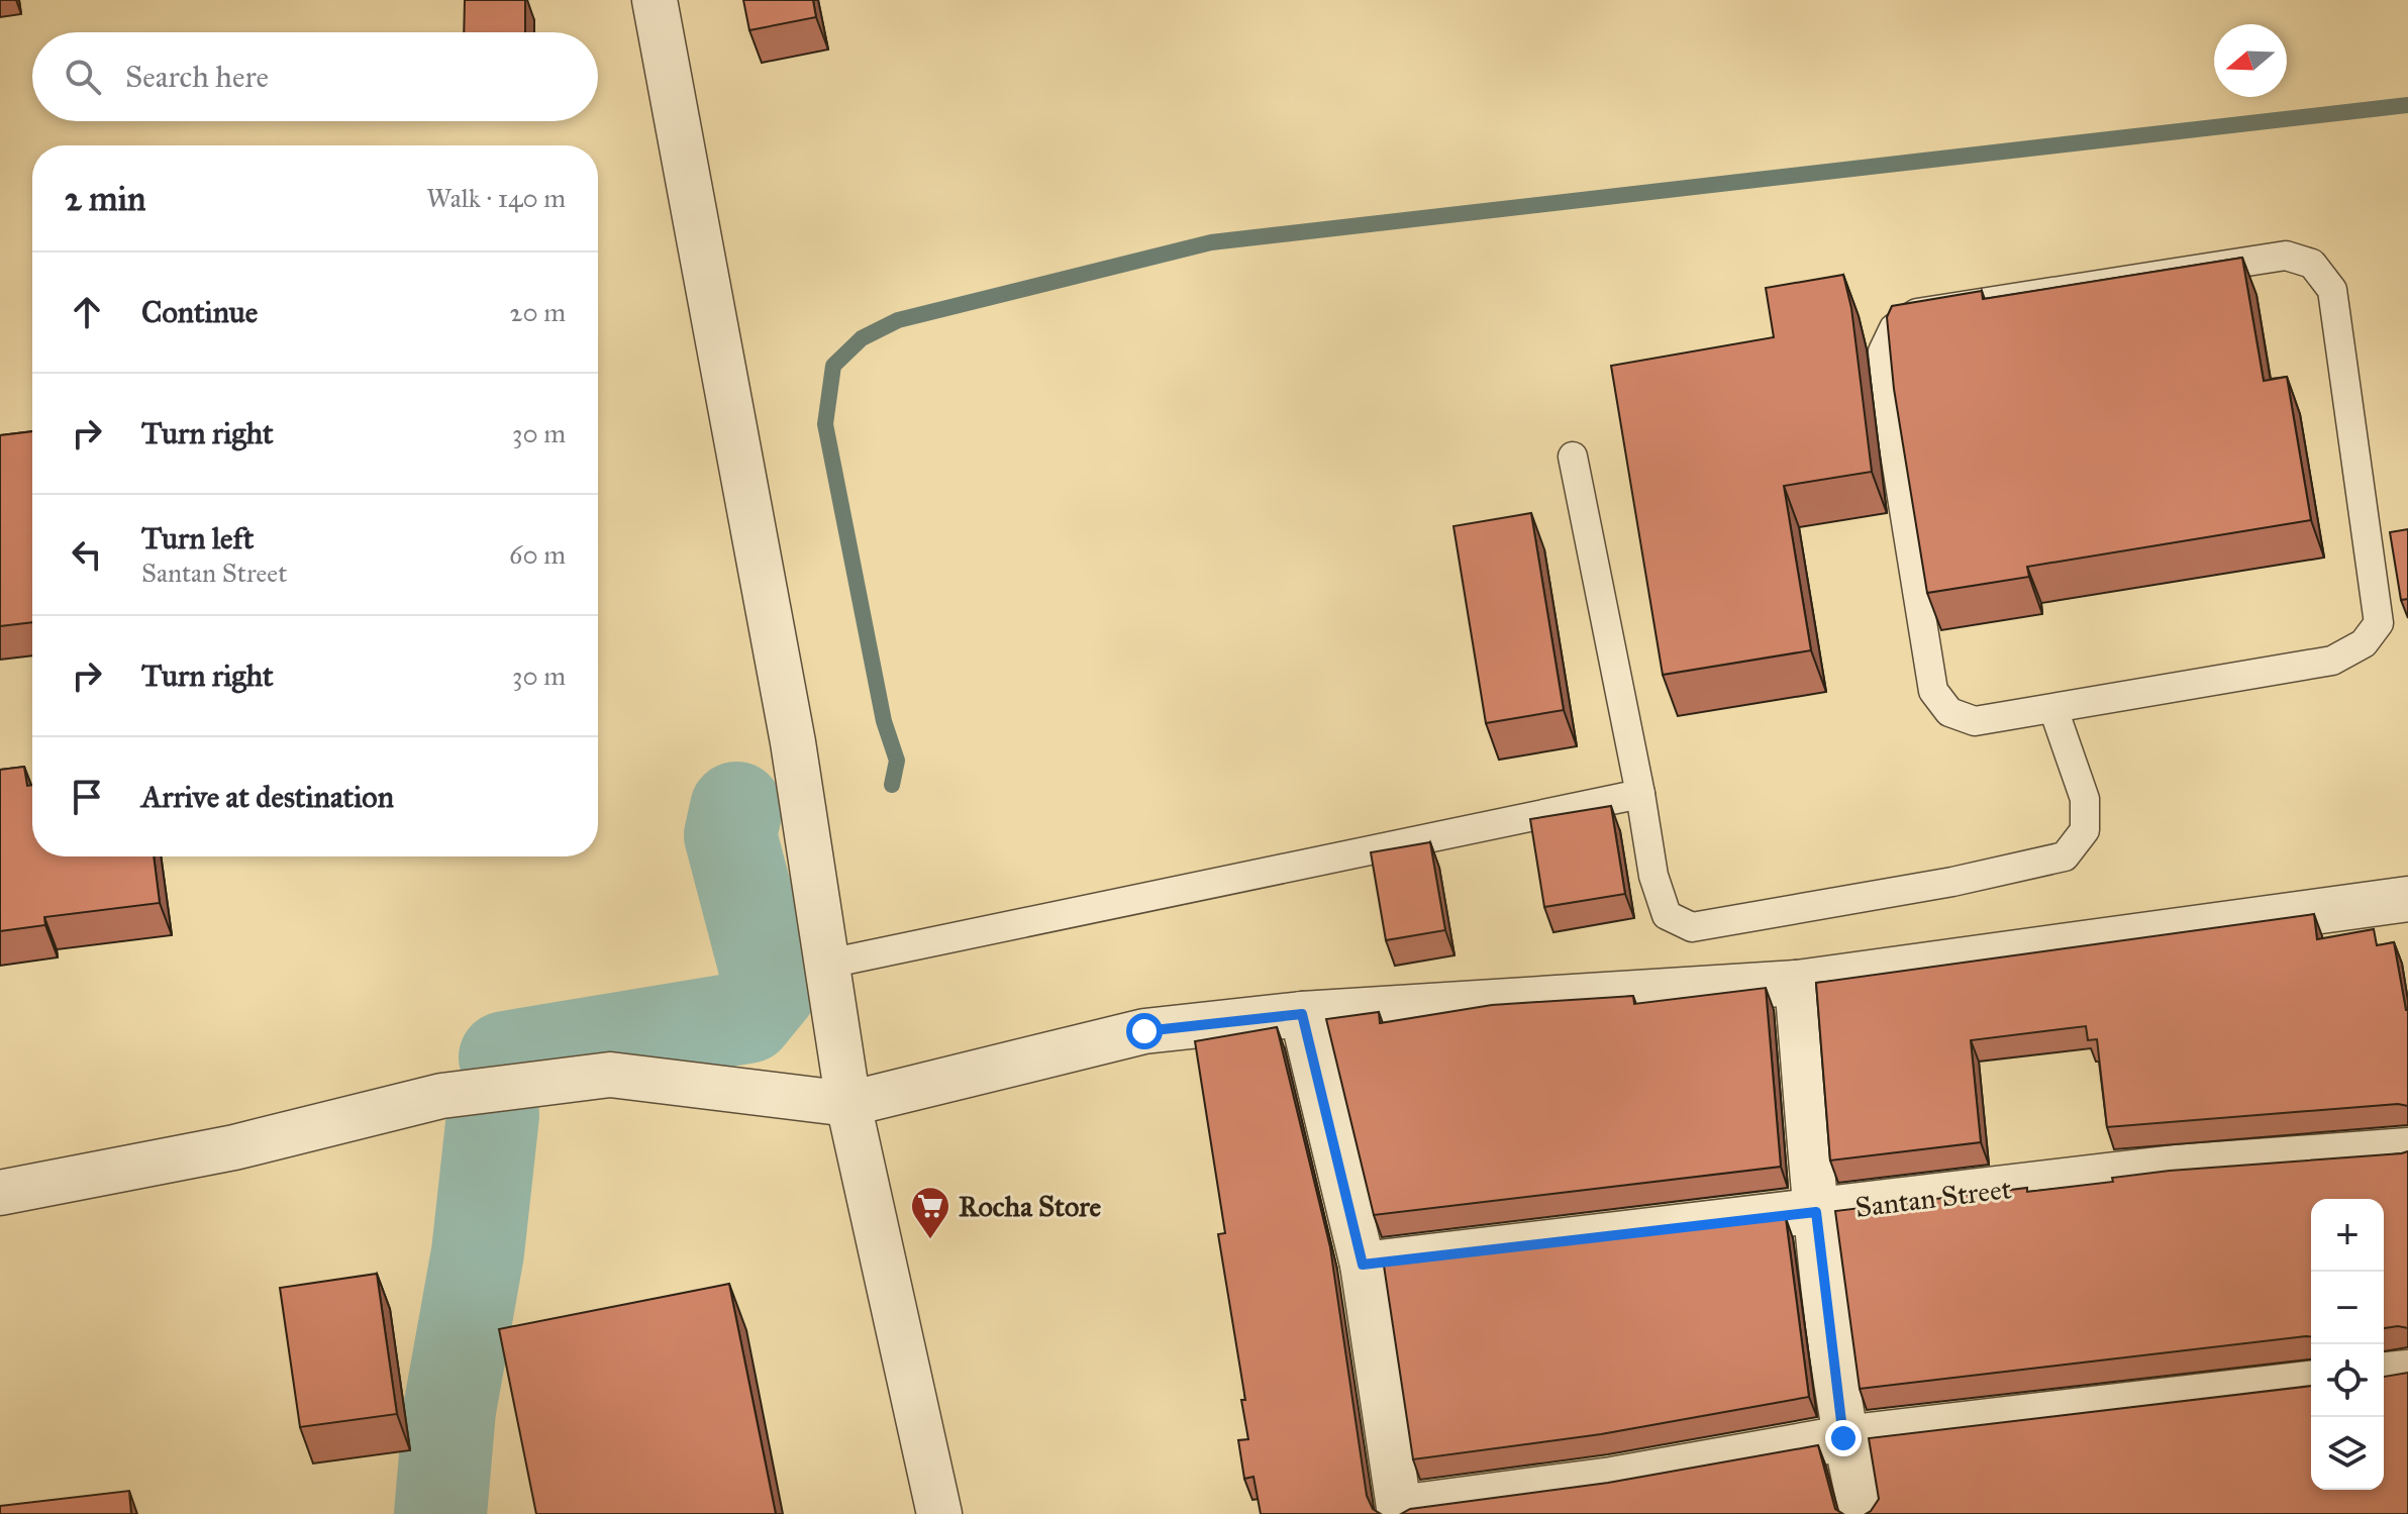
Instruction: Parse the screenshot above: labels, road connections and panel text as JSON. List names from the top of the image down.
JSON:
{
  "streets": {
    "street": ["Santan Street"]
  },
  "places": {
    "supermarket": ["Rocha Store"]
  },
  "north": "left",
  "page": {
    "search": "Search here",
    "heading": ["2 min", "Walk · 140 m"],
    "list": [
      ["Continue", "20 m"],
      ["Turn right", "30 m"],
      ["Turn left", "Santan Street", "60 m"],
      ["Turn right", "30 m"],
      "Arrive at destination"
    ],
    "map_buttons": ["+", "−"]
  }
}
